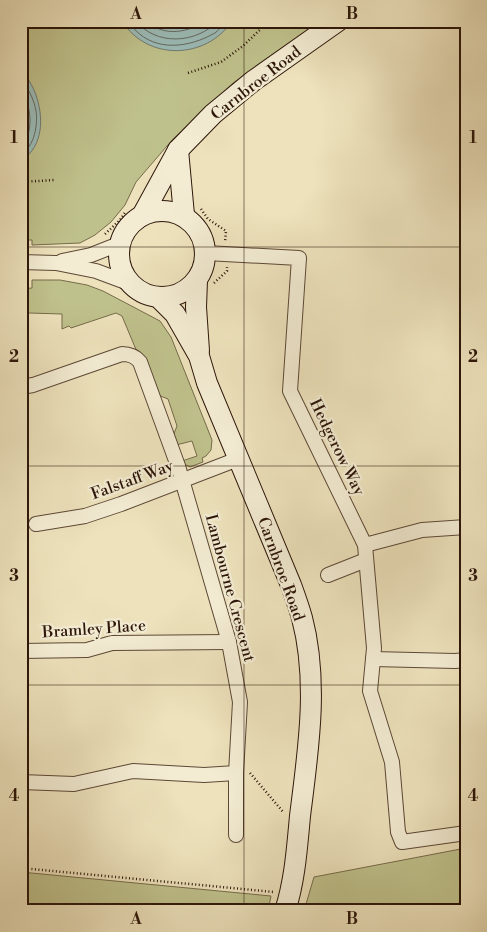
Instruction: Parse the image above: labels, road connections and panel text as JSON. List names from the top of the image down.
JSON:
{
  "streets": {
    "street": [
      "Carnbroe Road",
      "Hedgerow Way",
      "Falstaff Way",
      "Lambourne Crescent",
      "Bramley Place"
    ]
  },
  "crossings": [
    ["Carnbroe Road", "Hedgerow Way"],
    ["Carnbroe Road", "Falstaff Way"],
    ["Falstaff Way", "Lambourne Crescent"],
    ["Lambourne Crescent", "Bramley Place"]
  ],
  "grid": {
    "columns": ["A", "B"],
    "rows": [
      "1",
      "2",
      "3",
      "4"
    ]
  }
}
